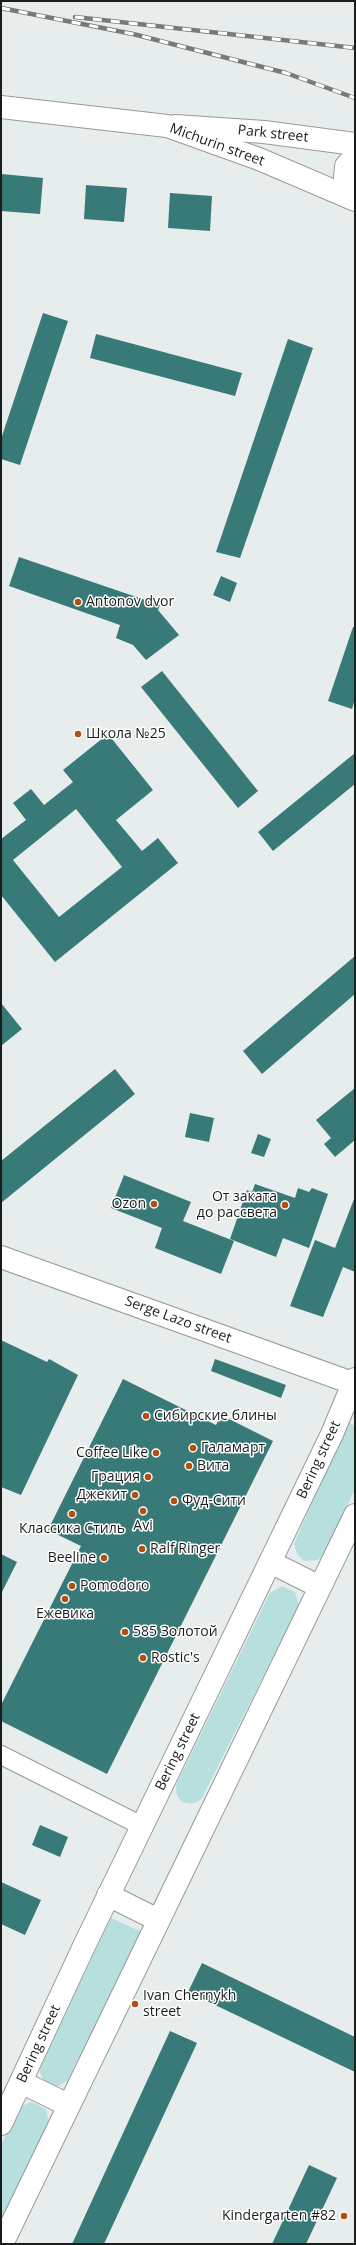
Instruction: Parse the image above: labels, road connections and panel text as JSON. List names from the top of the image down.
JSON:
{
  "streets": {
    "street": [
      "Park street",
      "Michurin street",
      "Serge Lazo street",
      "Bering street"
    ]
  },
  "crossings": [
    ["Park street", "Michurin street"],
    ["Serge Lazo street", "Bering street"]
  ],
  "places": [
    "Antonov dvor",
    "Школа №25",
    "Ozon",
    "От заката до рассвета",
    "Сибирские блины",
    "Галамарт",
    "Coffee Like",
    "Вита",
    "Грация",
    "Джекит",
    "Фуд-Сити",
    "Avi",
    "Классика Стиль",
    "Ralf Ringer",
    "Beeline",
    "Pomodoro",
    "Ежевика",
    "585 Золотой",
    "Rostic's",
    "Ivan Chernykh street",
    "Kindergarten #82"
  ]
}
